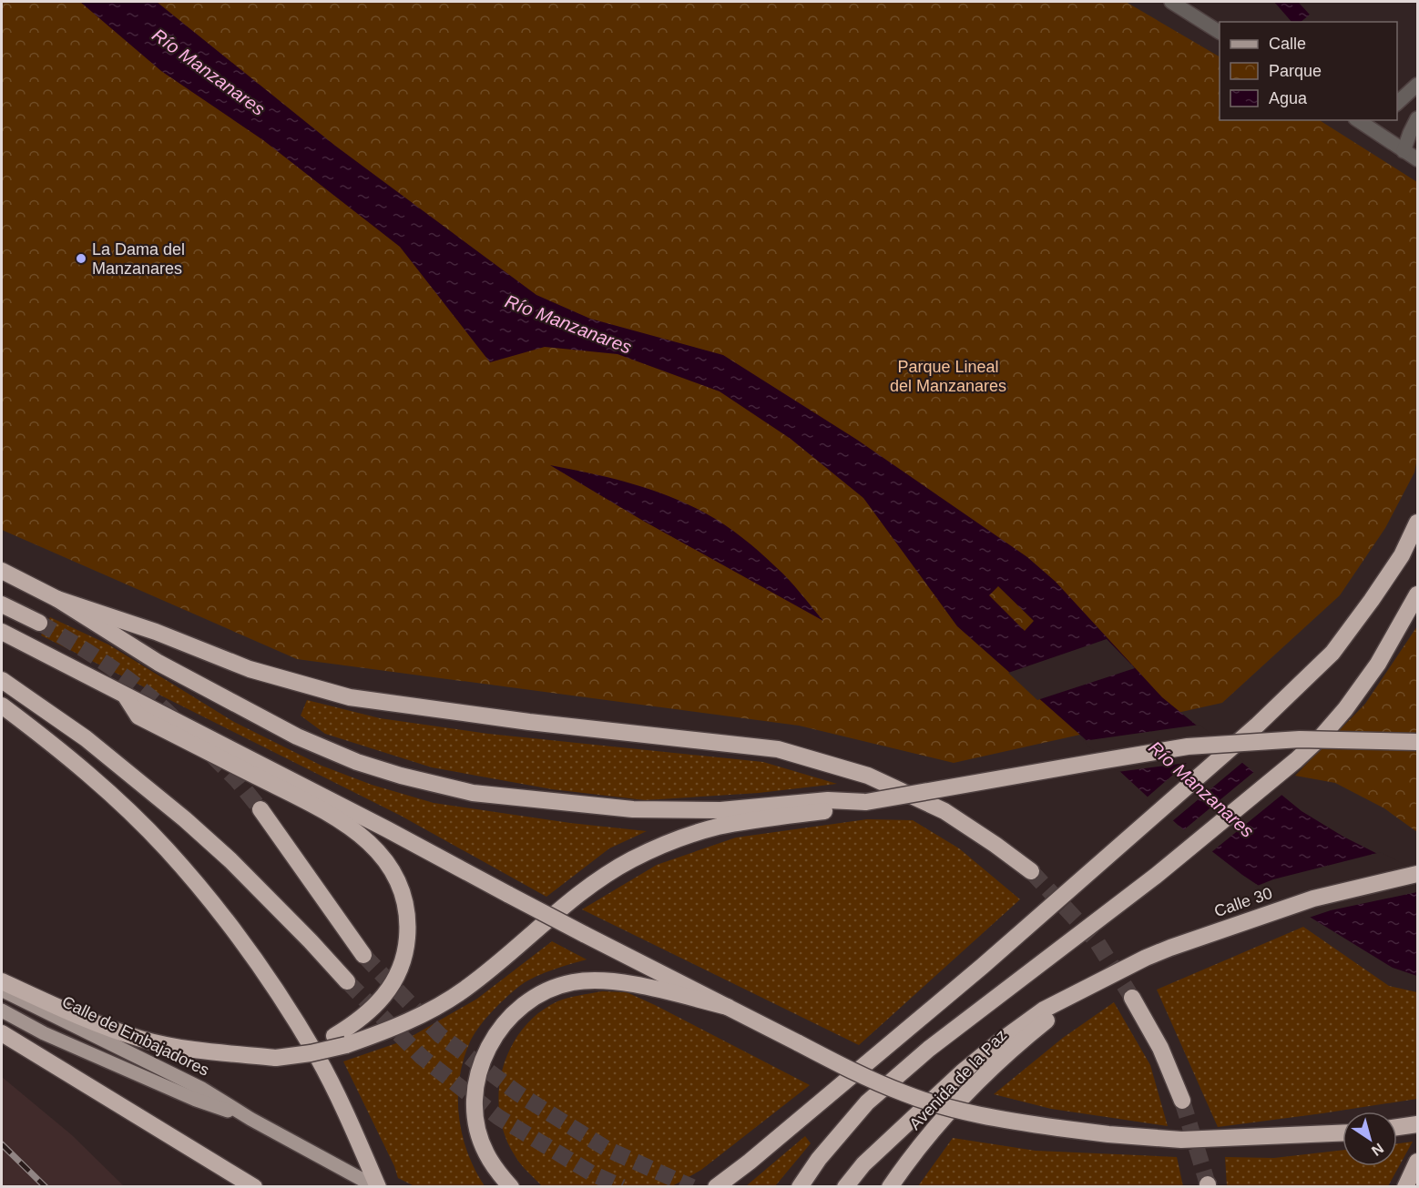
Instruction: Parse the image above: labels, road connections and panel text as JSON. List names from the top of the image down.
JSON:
{
  "streets": {
    "highway": ["Calle 30", "Avenida de la Paz"],
    "main road": ["Calle de Embajadores"]
  },
  "crossings": [
    ["Calle 30", "Avenida de la Paz"]
  ],
  "water": ["Río Manzanares"],
  "parks": ["Parque Lineal del Manzanares"],
  "places": ["La Dama del Manzanares"],
  "legend": ["Calle", "Parque", "Agua"],
  "north": "bottom right"
}
